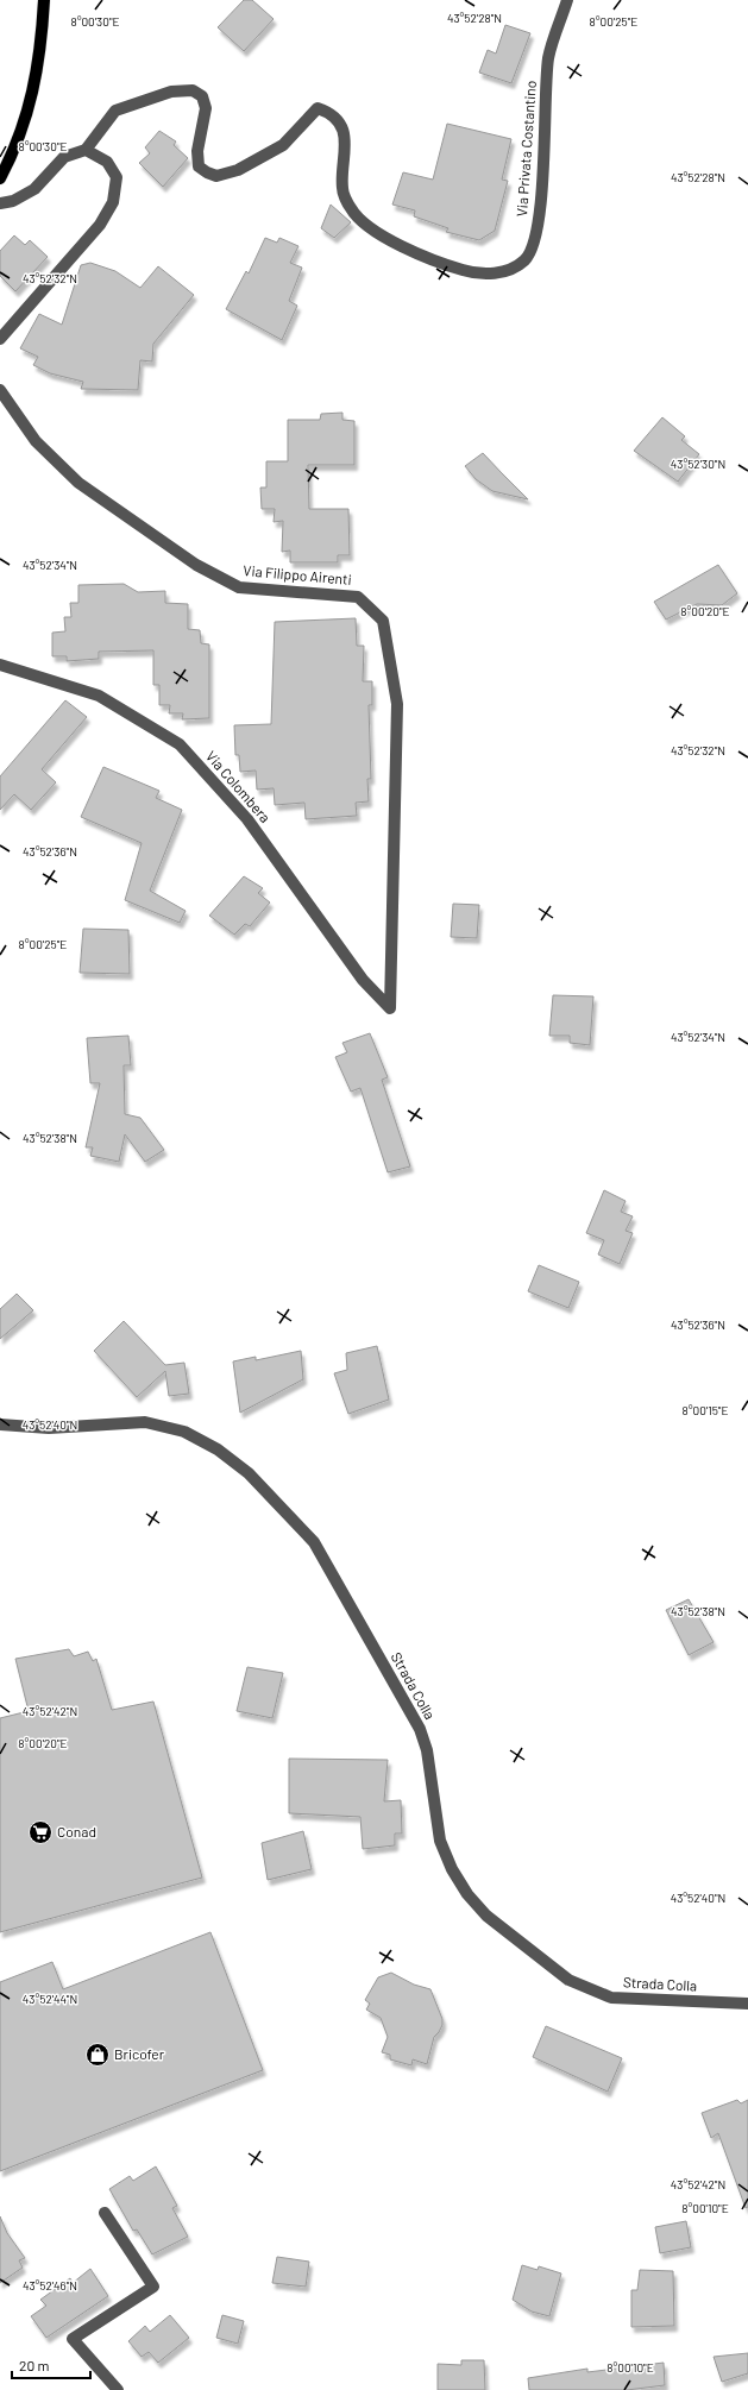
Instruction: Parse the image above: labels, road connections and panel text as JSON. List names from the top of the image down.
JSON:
{
  "streets": {
    "street": [
      "Via Privata Costantino",
      "Via Filippo Airenti",
      "Via Colombera",
      "Strada Colla"
    ]
  },
  "crossings": [
    ["Via Filippo Airenti", "Via Colombera"]
  ],
  "places": {
    "supermarket": ["Conad"],
    "shop": ["Bricofer"]
  },
  "scale_bar": "20 m",
  "coordinates": [
    "43°52'28\"N",
    "8°00'25\"E",
    "8°00'30\"E",
    "43°52'32\"N",
    "43°52'30\"N",
    "43°52'34\"N",
    "8°00'20\"E",
    "43°52'36\"N",
    "43°52'38\"N",
    "8°00'15\"E",
    "43°52'40\"N",
    "43°52'42\"N",
    "43°52'44\"N",
    "8°00'10\"E",
    "43°52'46\"N"
  ]
}
